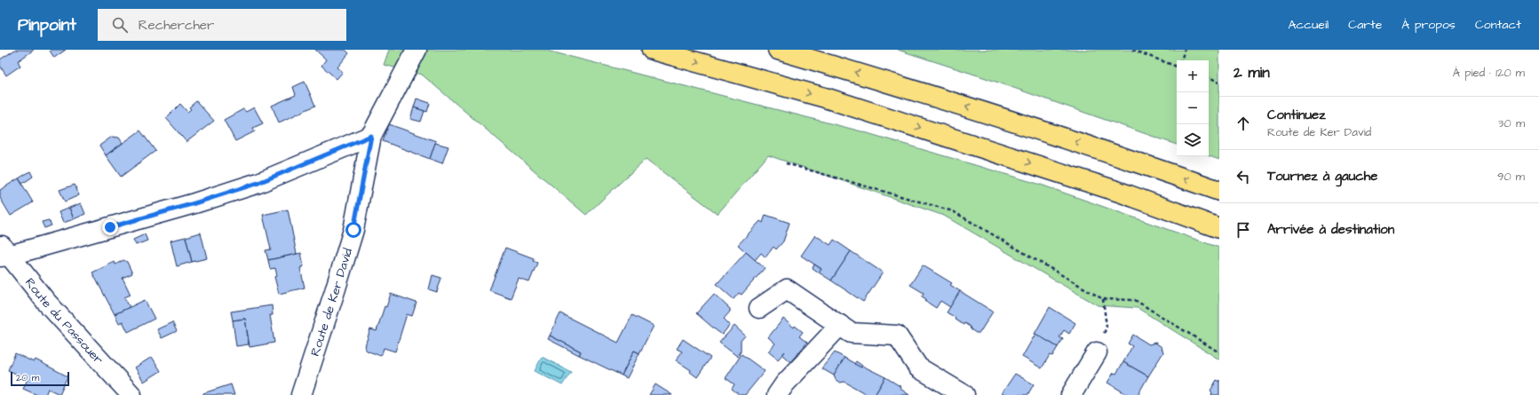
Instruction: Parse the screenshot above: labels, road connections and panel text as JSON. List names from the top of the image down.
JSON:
{
  "streets": {
    "street": ["Route de Ker David", "Route du Passouer"]
  },
  "scale_bar": "20 m",
  "page": {
    "header": "Pinpoint",
    "search": "Rechercher",
    "nav": [
      "Accueil",
      "Carte",
      "À propos",
      "Contact"
    ],
    "heading": ["2 min", "À pied · 120 m"],
    "map_buttons": ["+", "−"],
    "list": [
      ["Continuez", "Route de Ker David", "30 m"],
      ["Tournez à gauche", "90 m"],
      "Arrivée à destination"
    ],
    "scale": "20 m"
  }
}
